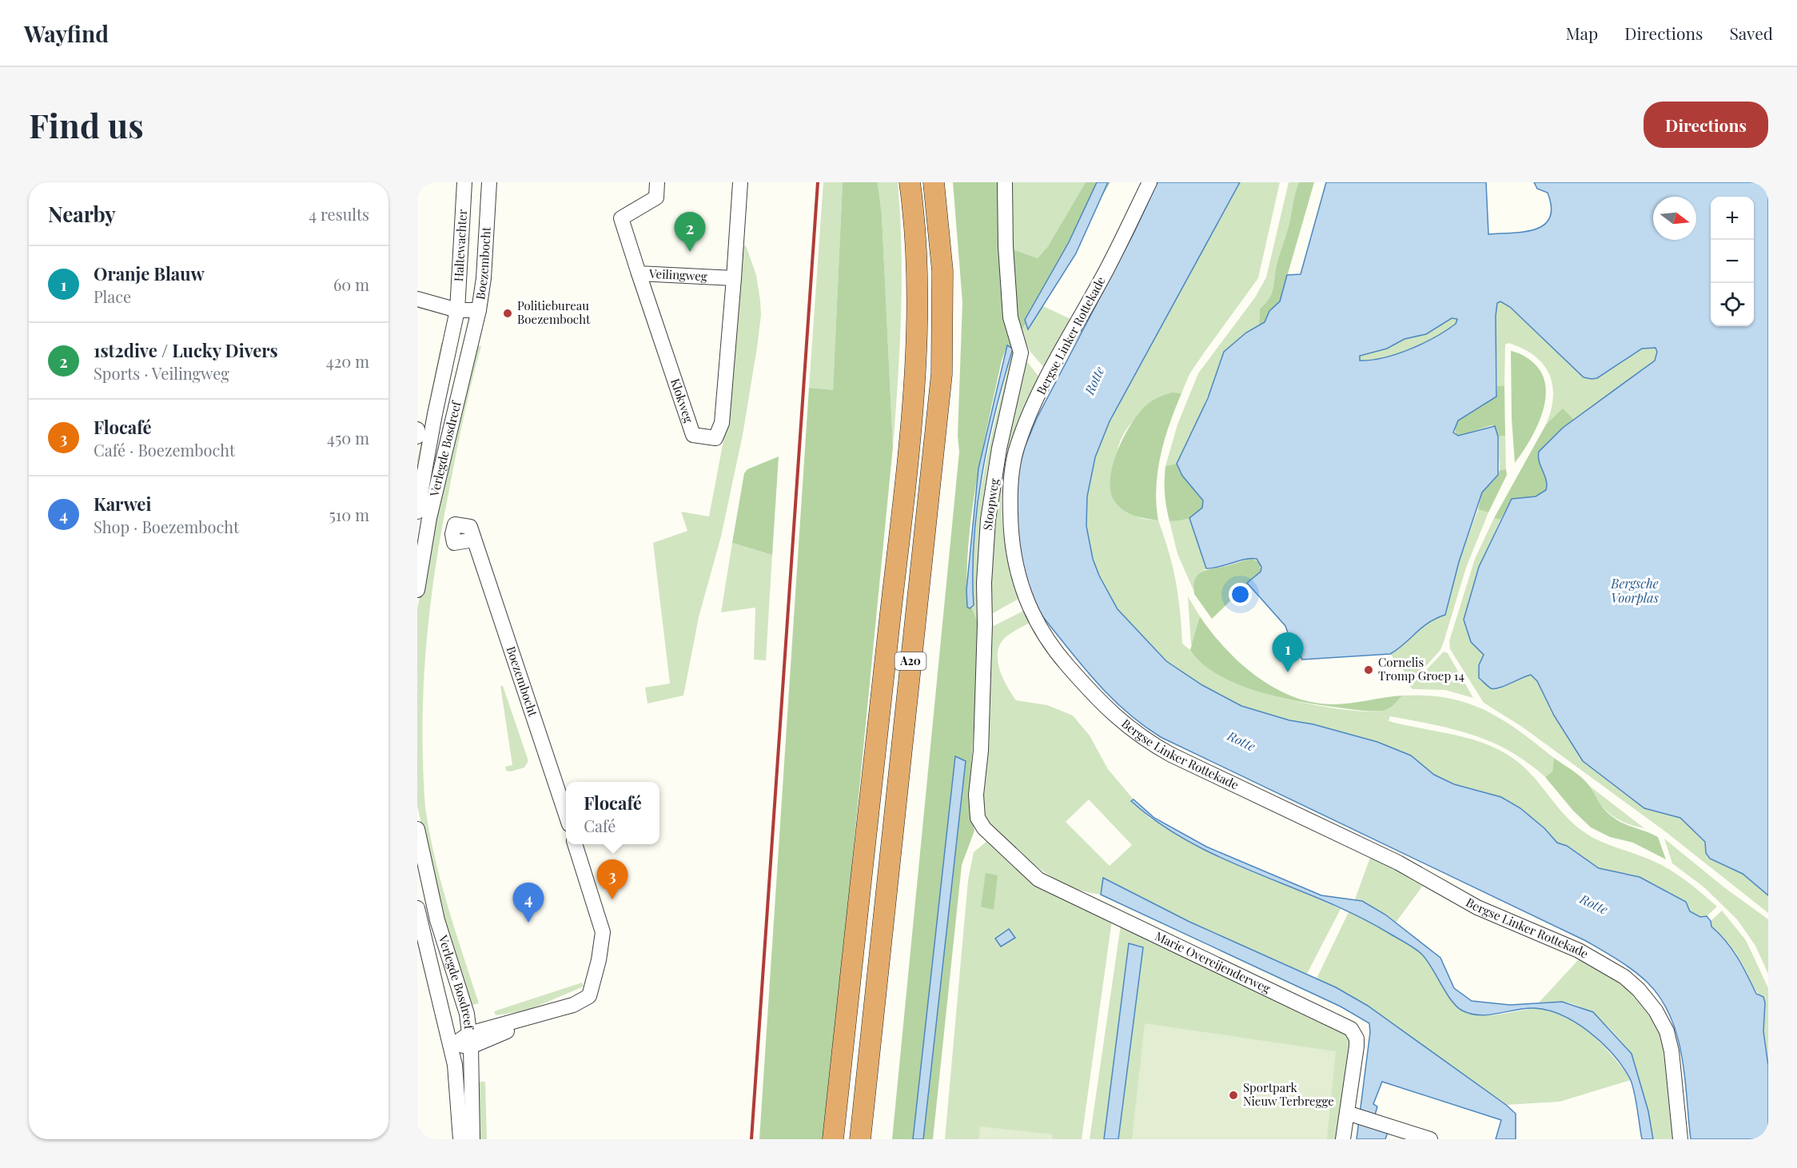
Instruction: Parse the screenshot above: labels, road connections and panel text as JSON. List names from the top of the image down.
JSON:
{
  "streets": {
    "highway": ["A20"],
    "street": [
      "Haltewachter",
      "Boezembocht",
      "Veilingweg",
      "Bergse Linker Rottekade",
      "Klokweg",
      "Verlegde Bosdreef",
      "Stoopweg",
      "Marie Overeijenderweg"
    ]
  },
  "crossings": [
    ["Haltewachter", "Boezembocht"],
    ["Haltewachter", "Verlegde Bosdreef"],
    ["Boezembocht", "Verlegde Bosdreef"],
    ["Veilingweg", "Klokweg"],
    ["Stoopweg", "Marie Overeijenderweg"]
  ],
  "water": ["Rotte", "Bergsche Voorplas"],
  "places": ["Politiebureau Boezembocht", "Cornelis Tromp Groep 14", "Sportpark Nieuw Terbregge"],
  "north": "right",
  "page": {
    "header": "Wayfind",
    "nav": ["Map", "Directions", "Saved"],
    "buttons": "Directions",
    "title": "Find us",
    "heading": ["Nearby", "4 results"],
    "map_buttons": ["+", "−"],
    "pins": [
      "2",
      "1",
      "3",
      "4"
    ],
    "list": [
      {
        "mark": "1",
        "name": "Oranje Blauw",
        "note": "Place",
        "value": "60 m"
      },
      {
        "mark": "2",
        "name": "1st2dive / Lucky Divers",
        "note": "Sports · Veilingweg",
        "value": "420 m"
      },
      {
        "mark": "3",
        "name": "Flocafé",
        "note": "Café · Boezembocht",
        "value": "450 m"
      },
      {
        "mark": "4",
        "name": "Karwei",
        "note": "Shop · Boezembocht",
        "value": "510 m"
      }
    ],
    "popup": ["Flocafé", "Café"]
  }
}
